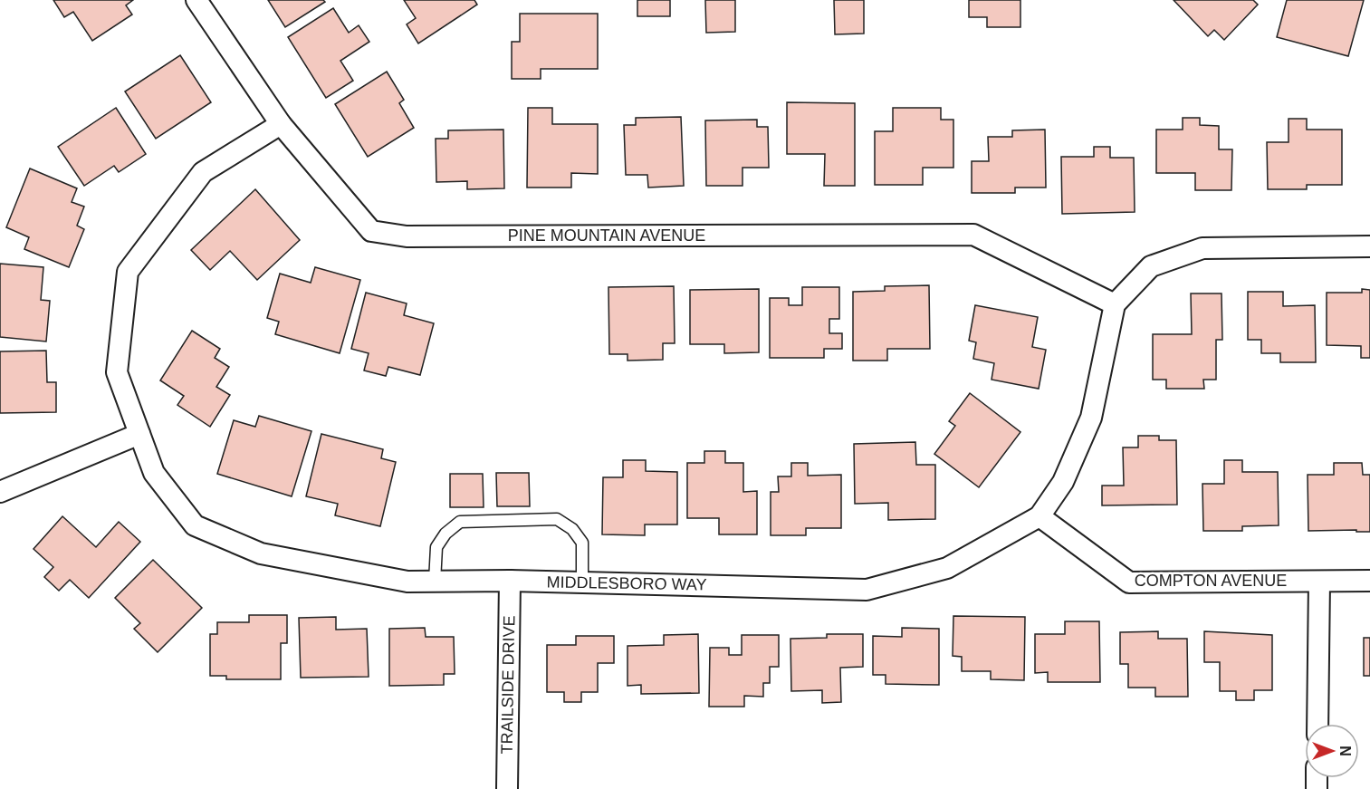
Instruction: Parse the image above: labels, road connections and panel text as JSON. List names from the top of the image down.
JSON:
{
  "streets": {
    "street": [
      "PINE MOUNTAIN AVENUE",
      "COMPTON AVENUE",
      "MIDDLESBORO WAY",
      "TRAILSIDE DRIVE"
    ]
  },
  "crossings": [
    ["PINE MOUNTAIN AVENUE", "MIDDLESBORO WAY"],
    ["COMPTON AVENUE", "MIDDLESBORO WAY"],
    ["MIDDLESBORO WAY", "TRAILSIDE DRIVE"]
  ],
  "north": "right"
}
